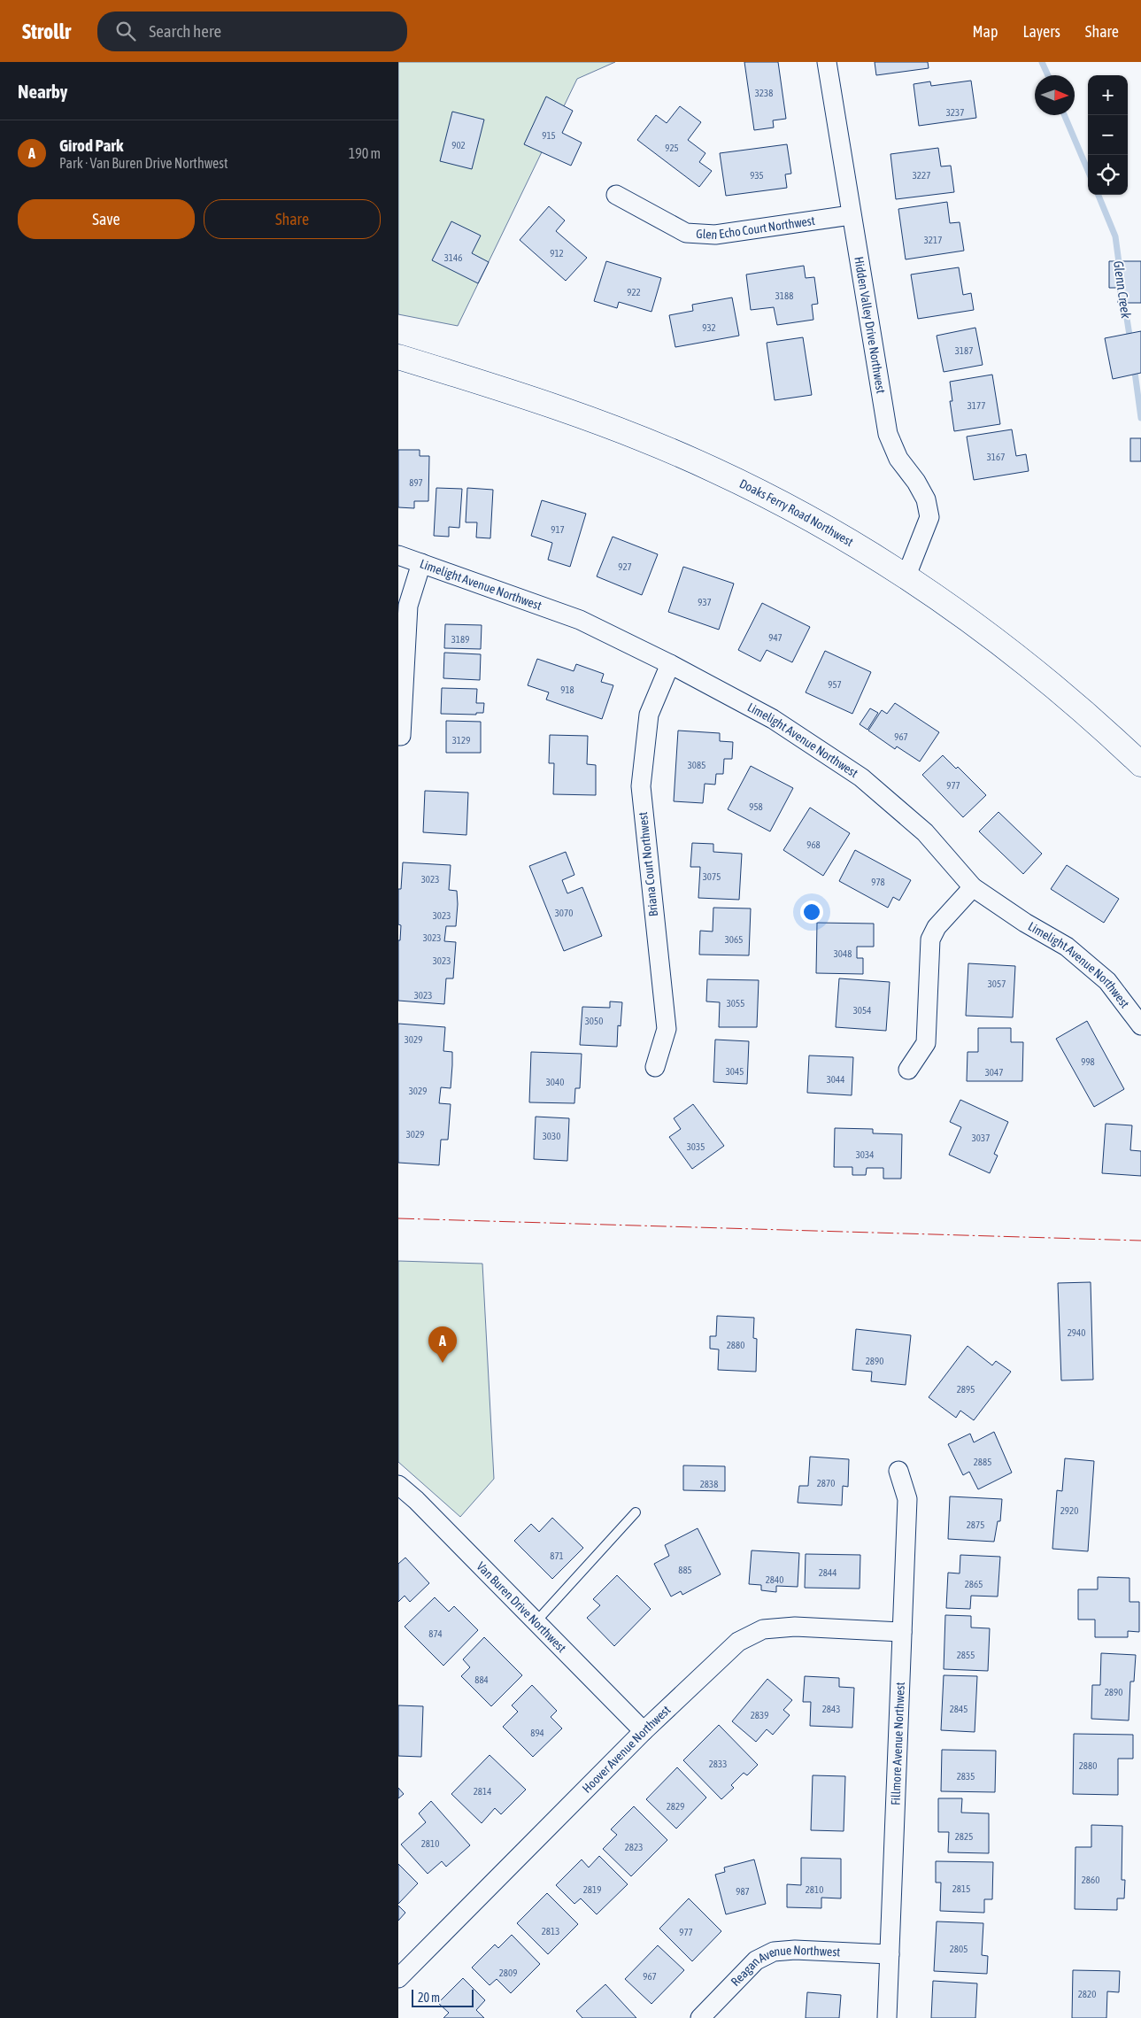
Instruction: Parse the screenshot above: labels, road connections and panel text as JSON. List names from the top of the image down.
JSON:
{
  "streets": {
    "main road": ["Doaks Ferry Road Northwest"],
    "street": [
      "Glen Echo Court Northwest",
      "Hidden Valley Drive Northwest",
      "Limelight Avenue Northwest",
      "Briana Court Northwest",
      "Van Buren Drive Northwest",
      "Fillmore Avenue Northwest",
      "Hoover Avenue Northwest",
      "Reagan Avenue Northwest"
    ]
  },
  "crossings": [
    ["Glen Echo Court Northwest", "Hidden Valley Drive Northwest"],
    ["Hidden Valley Drive Northwest", "Doaks Ferry Road Northwest"],
    ["Limelight Avenue Northwest", "Briana Court Northwest"],
    ["Van Buren Drive Northwest", "Hoover Avenue Northwest"],
    ["Fillmore Avenue Northwest", "Hoover Avenue Northwest"],
    ["Fillmore Avenue Northwest", "Reagan Avenue Northwest"]
  ],
  "water": ["Glenn Creek"],
  "house_numbers": [
    "3238",
    "3237",
    "915",
    "902",
    "925",
    "935",
    "3227",
    "3217",
    "912",
    "3146",
    "922",
    "3188",
    "932",
    "3187",
    "3177",
    "3167",
    "897",
    "917",
    "927",
    "937",
    "947",
    "3189",
    "957",
    "918",
    "967",
    "3129",
    "3085",
    "977",
    "958",
    "968",
    "3075",
    "3023",
    "978",
    "3070",
    "3023",
    "3023",
    "3065",
    "3048",
    "3023",
    "3057",
    "3023",
    "3055",
    "3054",
    "3050",
    "3029",
    "998",
    "3045",
    "3047",
    "3044",
    "3040",
    "3029",
    "3029",
    "3030",
    "3037",
    "3035",
    "3034",
    "2940",
    "2880",
    "2890",
    "2895",
    "2885",
    "2870",
    "2838",
    "2920",
    "2875",
    "871",
    "885",
    "2844",
    "2840",
    "2865",
    "874",
    "2855",
    "884",
    "2890",
    "2843",
    "2845",
    "2839",
    "894",
    "2833",
    "2880",
    "2835",
    "2814",
    "2829",
    "2825",
    "2810",
    "2823",
    "2860",
    "2815",
    "2819",
    "2810",
    "987",
    "2813",
    "977",
    "2805",
    "2809",
    "967",
    "2820"
  ],
  "scale_bar": "20 m",
  "north": "right",
  "page": {
    "header": "Strollr",
    "search": "Search here",
    "nav": ["Map", "Layers", "Share"],
    "heading": "Nearby",
    "map_buttons": ["+", "−"],
    "list": [
      {
        "mark": "A",
        "name": "Girod Park",
        "note": "Park · Van Buren Drive Northwest",
        "value": "190 m"
      }
    ],
    "buttons": ["Save", "Share"],
    "pins": "A",
    "scale": "20 m"
  }
}
